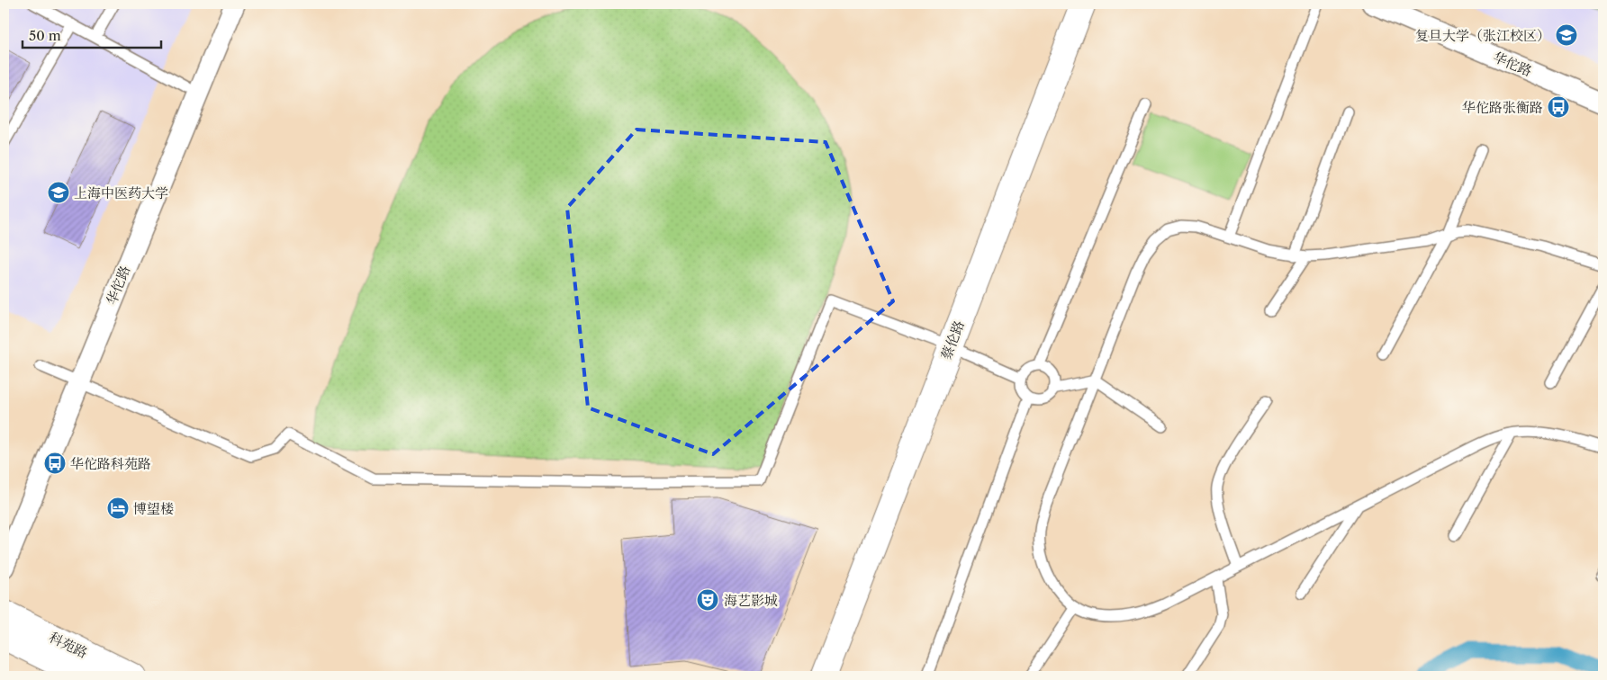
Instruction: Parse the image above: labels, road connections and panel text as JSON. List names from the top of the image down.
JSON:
{
  "streets": {
    "street": ["华佗路", "蔡伦路", "科苑路"]
  },
  "places": {
    "school or university": ["复旦大学（张江校区）", "上海中医药大学"],
    "bus stop": ["华佗路张衡路", "华佗路科苑路"],
    "hotel": ["博望楼"],
    "theatre": ["海艺影城"]
  },
  "scale_bar": "50 m"
}
